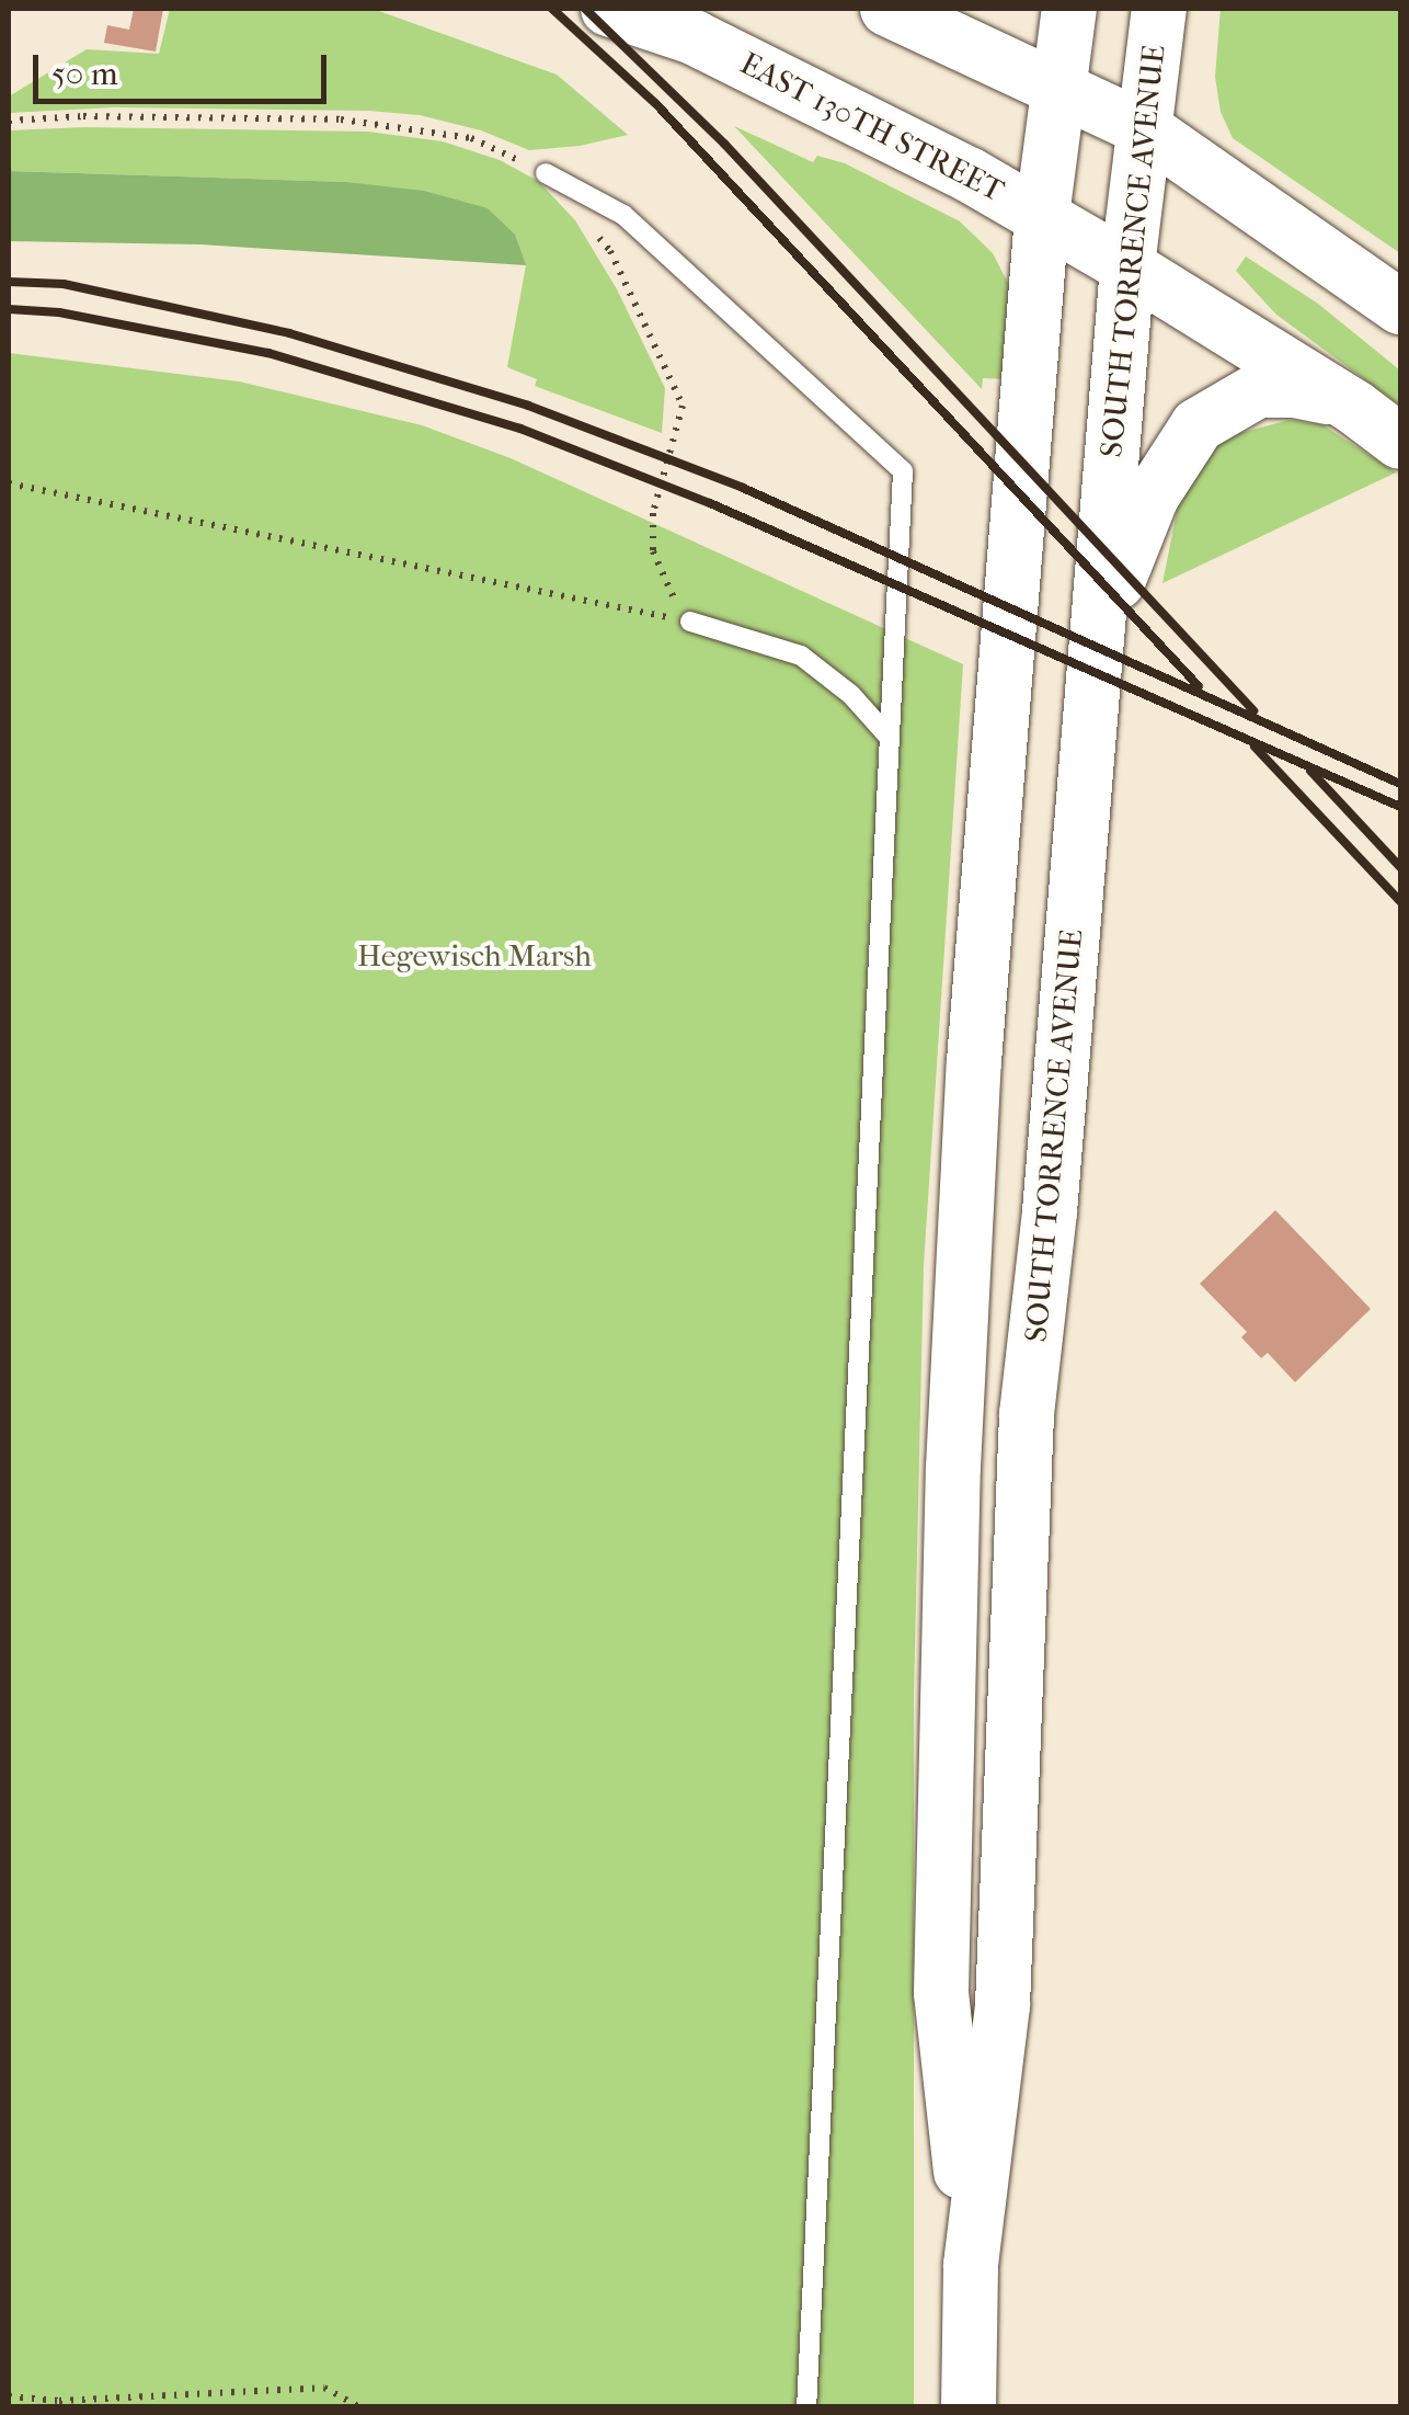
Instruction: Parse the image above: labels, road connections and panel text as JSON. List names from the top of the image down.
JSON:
{
  "streets": {
    "main road": ["EAST 130TH STREET", "SOUTH TORRENCE AVENUE"]
  },
  "crossings": [
    ["EAST 130TH STREET", "SOUTH TORRENCE AVENUE"]
  ],
  "parks": ["Hegewisch Marsh"],
  "scale_bar": "50 m"
}
